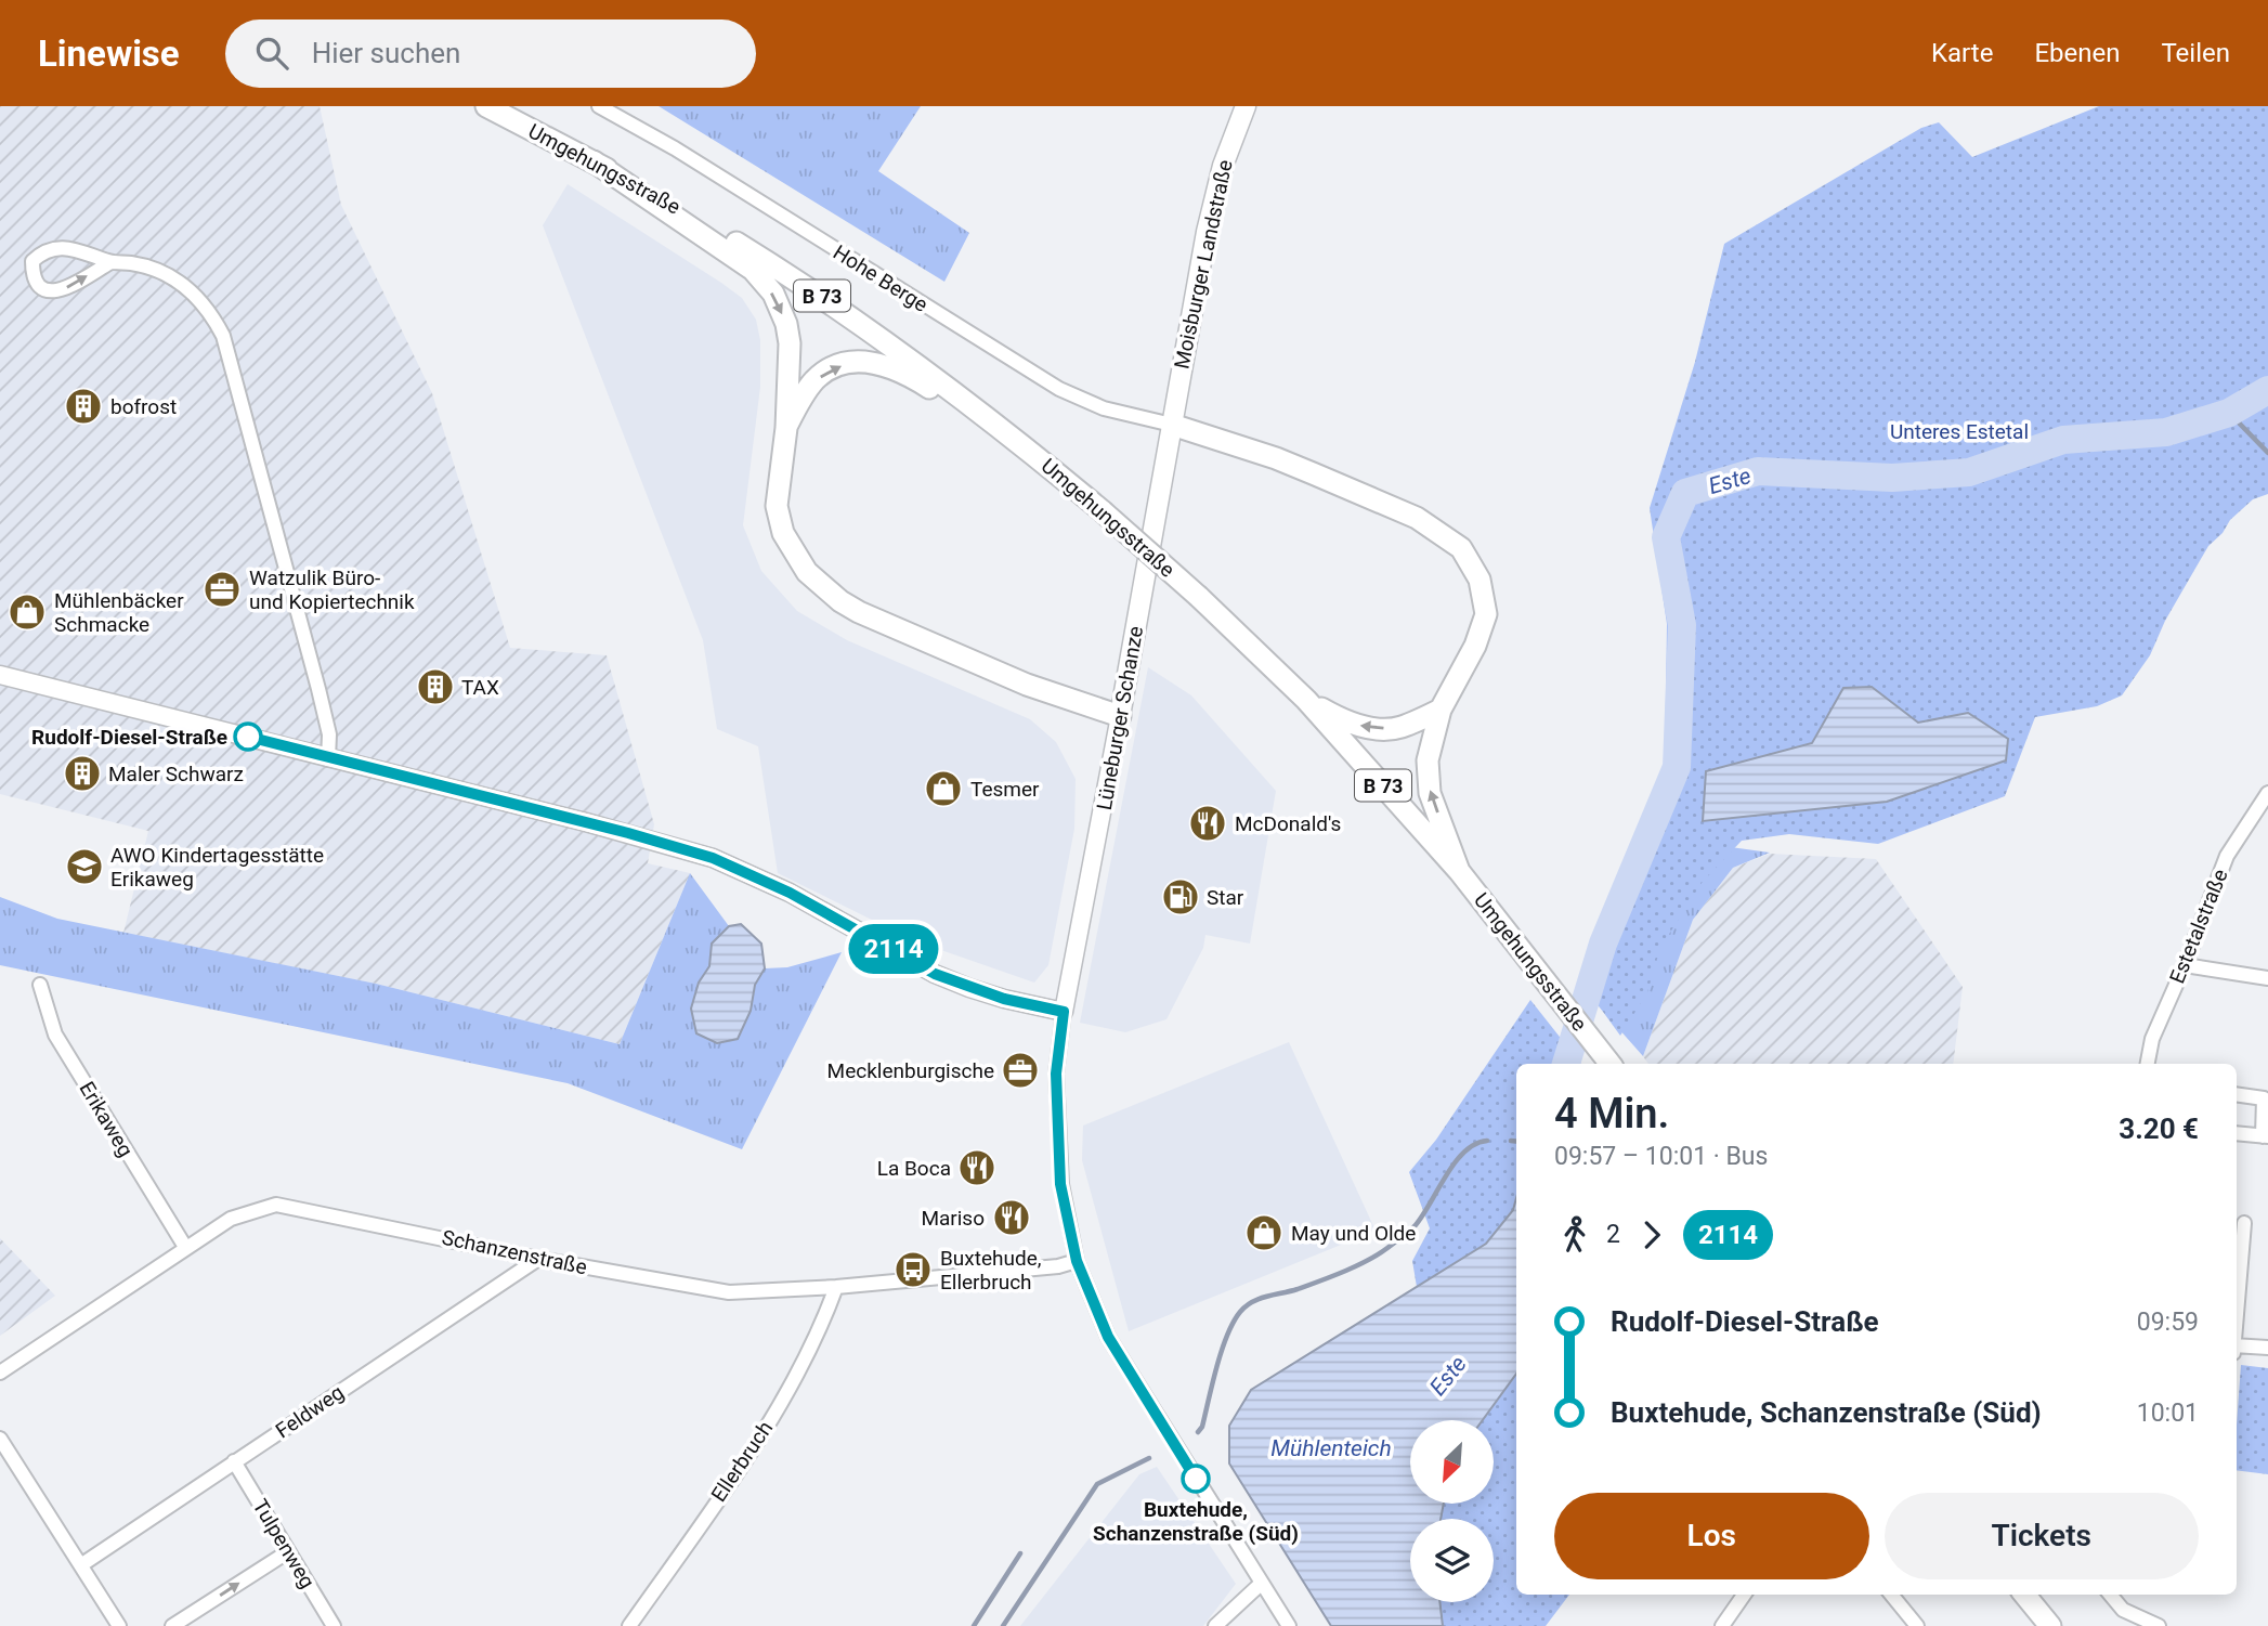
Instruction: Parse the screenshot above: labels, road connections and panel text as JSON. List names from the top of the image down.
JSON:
{
  "streets": {
    "main road": [
      "Umgehungsstraße",
      "Moisburger Landstraße",
      "B 73",
      "Lüneburger Schanze"
    ],
    "street": [
      "Hohe Berge",
      "Estetalstraße",
      "Erikaweg",
      "Schanzenstraße",
      "Feldweg",
      "Ellerbruch",
      "Tulpenweg"
    ]
  },
  "crossings": [
    ["Moisburger Landstraße", "Hohe Berge"],
    ["Moisburger Landstraße", "Lüneburger Schanze"],
    ["Hohe Berge", "Lüneburger Schanze"],
    ["Lüneburger Schanze", "Schanzenstraße"],
    ["Erikaweg", "Schanzenstraße"],
    ["Schanzenstraße", "Feldweg"],
    ["Schanzenstraße", "Ellerbruch"],
    ["Feldweg", "Tulpenweg"]
  ],
  "water": ["Este", "Mühlenteich"],
  "parks": ["Unteres Estetal"],
  "places": {
    "building": ["bofrost", "TAX", "Maler Schwarz"],
    "office": ["Watzulik Büro- und Kopiertechnik", "Mecklenburgische"],
    "shop": ["Mühlenbäcker Schmacke", "Tesmer", "May und Olde"],
    "other": ["Rudolf-Diesel-Straße", "Buxtehude, Schanzenstraße (Süd)"],
    "restaurant": ["McDonald's", "La Boca", "Mariso"],
    "school or university": ["AWO Kindertagesstätte Erikaweg"],
    "fuel station": ["Star"],
    "bus stop": ["Buxtehude, Ellerbruch"]
  },
  "lines": ["bus line 2114"],
  "north": "bottom left",
  "page": {
    "header": "Linewise",
    "search": "Hier suchen",
    "nav": ["Karte", "Ebenen", "Teilen"],
    "on_map": "2114",
    "heading": ["4 Min.", "09:57 – 10:01 · Bus", "3.20 €"],
    "legs": ["2", "2114"],
    "list": [
      {
        "name": "Rudolf-Diesel-Straße",
        "value": "09:59"
      },
      {
        "name": "Buxtehude, Schanzenstraße (Süd)",
        "value": "10:01"
      }
    ],
    "buttons": ["Los", "Tickets"]
  }
}
